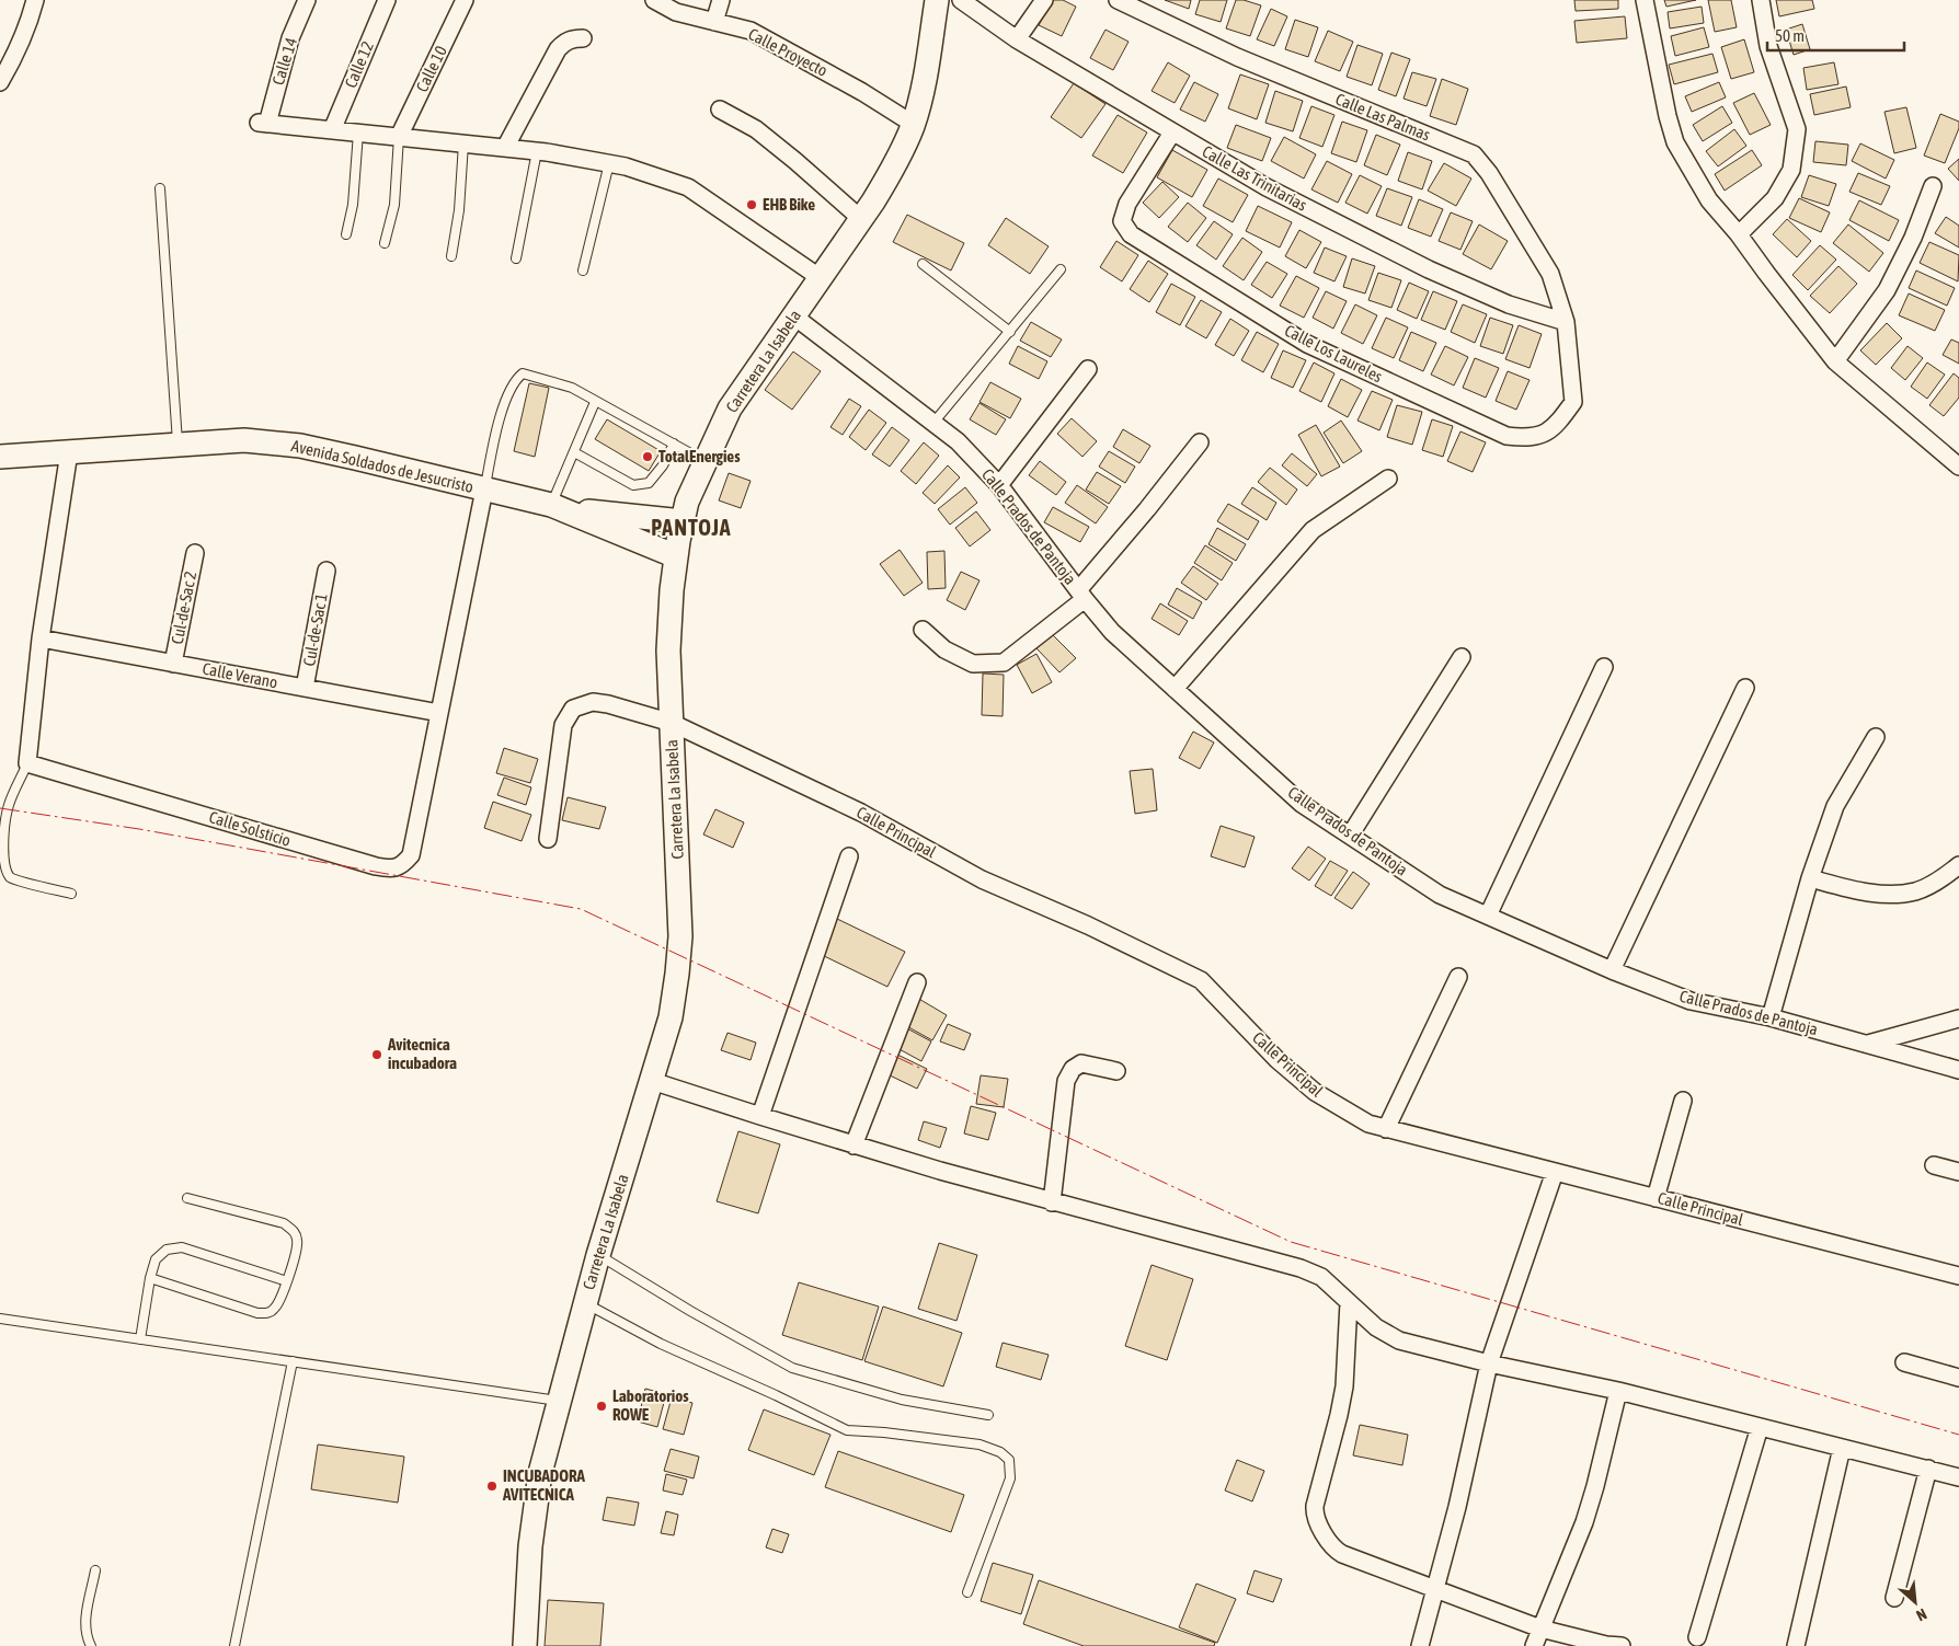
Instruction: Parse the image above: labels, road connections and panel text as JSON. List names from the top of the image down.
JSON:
{
  "streets": {
    "main road": ["Carretera La Isabela", "Avenida Soldados de Jesucristo"],
    "street": [
      "Calle Proyecto",
      "Calle 14",
      "Calle 12",
      "Calle 10",
      "Calle Las Palmas",
      "Calle Las Trinitarias",
      "Calle Los Laureles",
      "Calle Prados de Pantoja",
      "Cul-de-Sac 2",
      "Cul-de-Sac 1",
      "Calle Verano",
      "Calle Solsticio",
      "Calle Principal"
    ]
  },
  "crossings": [
    ["Calle Proyecto", "Carretera La Isabela"],
    ["Calle 14", "Calle 12"],
    ["Calle Las Palmas", "Calle Las Trinitarias"],
    ["Calle Las Palmas", "Calle Los Laureles"],
    ["Calle Las Trinitarias", "Calle Los Laureles"],
    ["Carretera La Isabela", "Avenida Soldados de Jesucristo"],
    ["Carretera La Isabela", "Calle Prados de Pantoja"],
    ["Carretera La Isabela", "Calle Principal"],
    ["Avenida Soldados de Jesucristo", "Calle Solsticio"],
    ["Cul-de-Sac 2", "Calle Verano"],
    ["Cul-de-Sac 1", "Calle Verano"],
    ["Calle Verano", "Calle Solsticio"]
  ],
  "districts": ["PANTOJA"],
  "places": [
    "EHB Bike",
    "TotalEnergies",
    "Avitecnica incubadora",
    "Laboratorios ROWE",
    "INCUBADORA AVITECNICA"
  ],
  "scale_bar": "50 m",
  "north": "bottom right"
}
